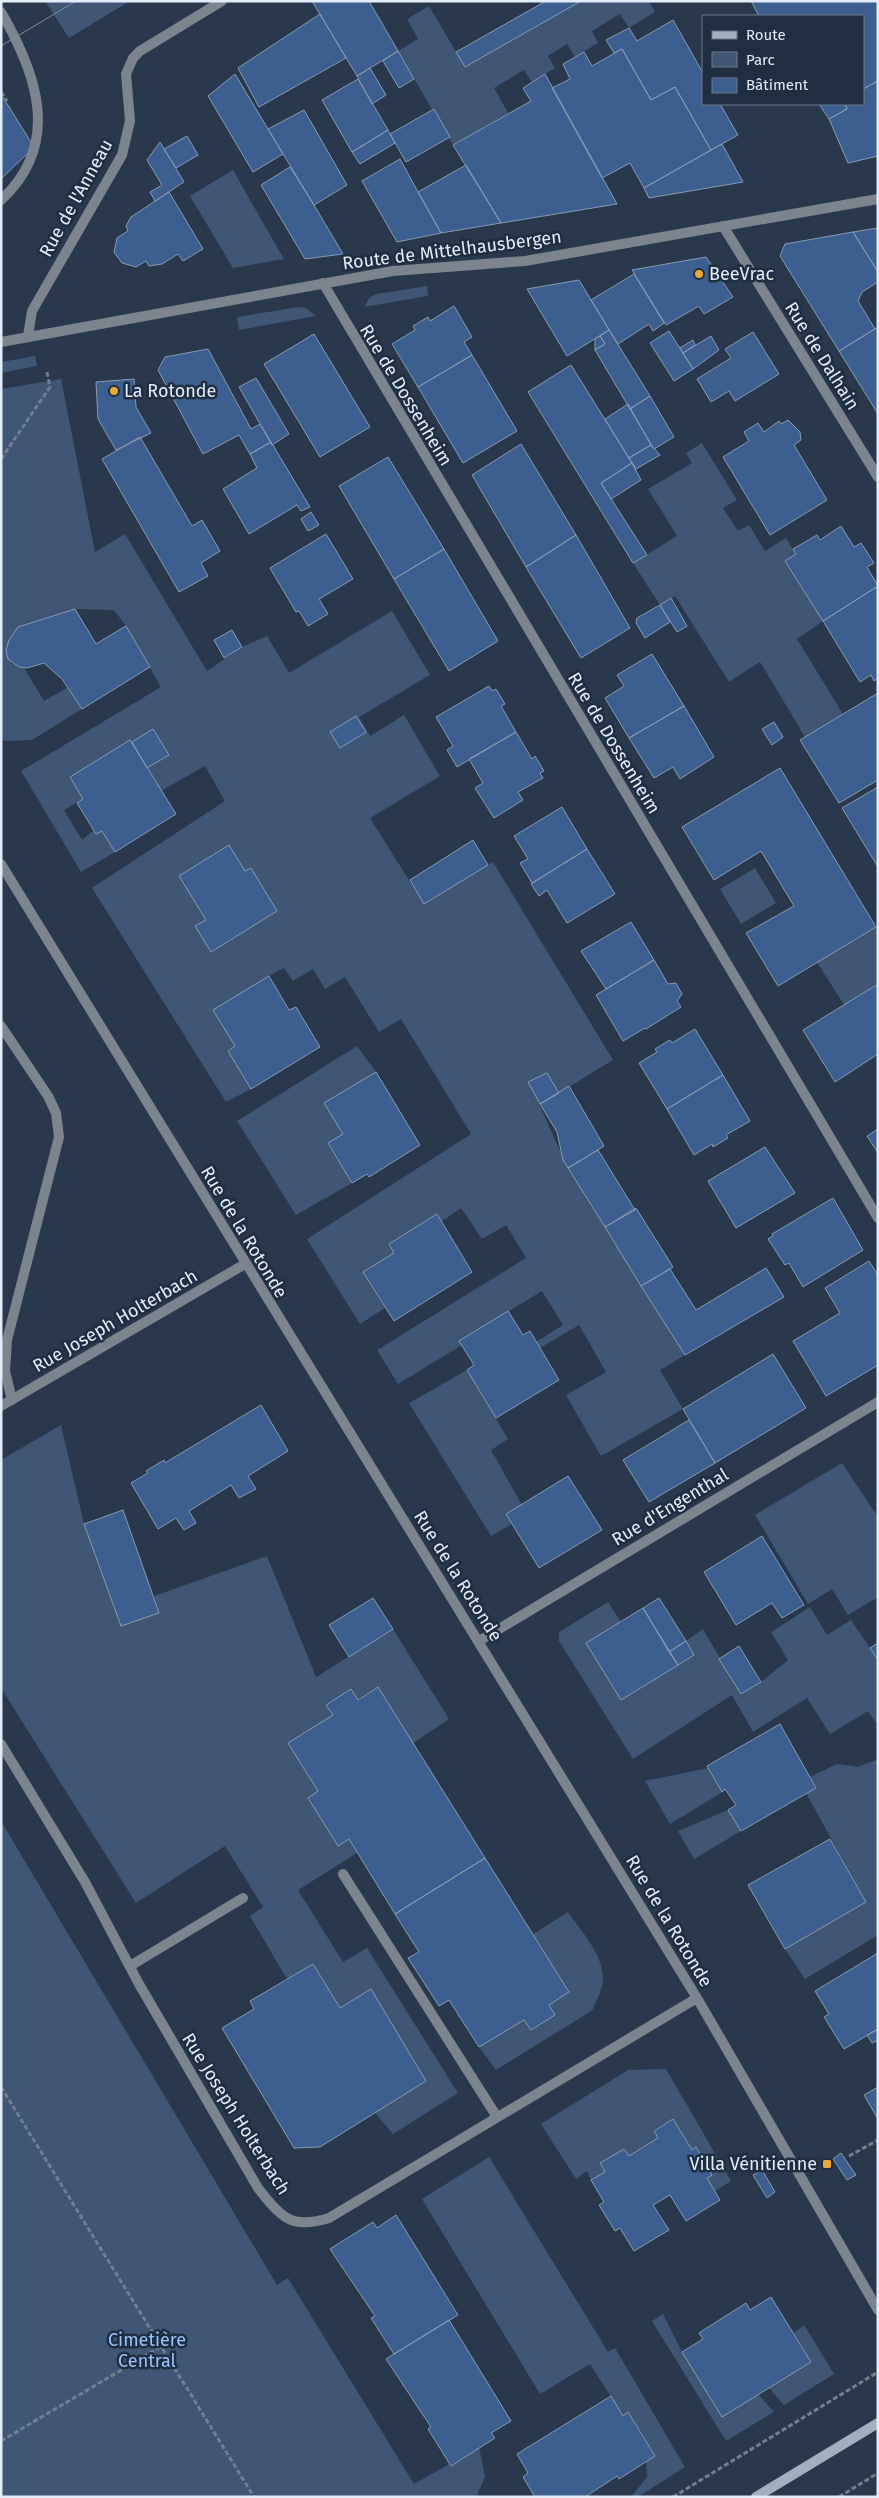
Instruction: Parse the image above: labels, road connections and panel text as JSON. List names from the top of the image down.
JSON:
{
  "streets": {
    "street": [
      "Rue de l'Anneau",
      "Route de Mittelhausbergen",
      "Rue de Dalhain",
      "Rue de Dossenheim",
      "Rue de la Rotonde",
      "Rue Joseph Holterbach",
      "Rue d'Engenthal"
    ]
  },
  "crossings": [
    ["Rue de l'Anneau", "Route de Mittelhausbergen"],
    ["Route de Mittelhausbergen", "Rue de Dalhain"],
    ["Route de Mittelhausbergen", "Rue de Dossenheim"],
    ["Rue de la Rotonde", "Rue Joseph Holterbach"],
    ["Rue de la Rotonde", "Rue d'Engenthal"]
  ],
  "parks": ["Cimetière Central"],
  "places": {
    "other": ["BeeVrac", "La Rotonde"],
    "transit": ["Villa Vénitienne"]
  },
  "legend": ["Route", "Parc", "Bâtiment"]
}
